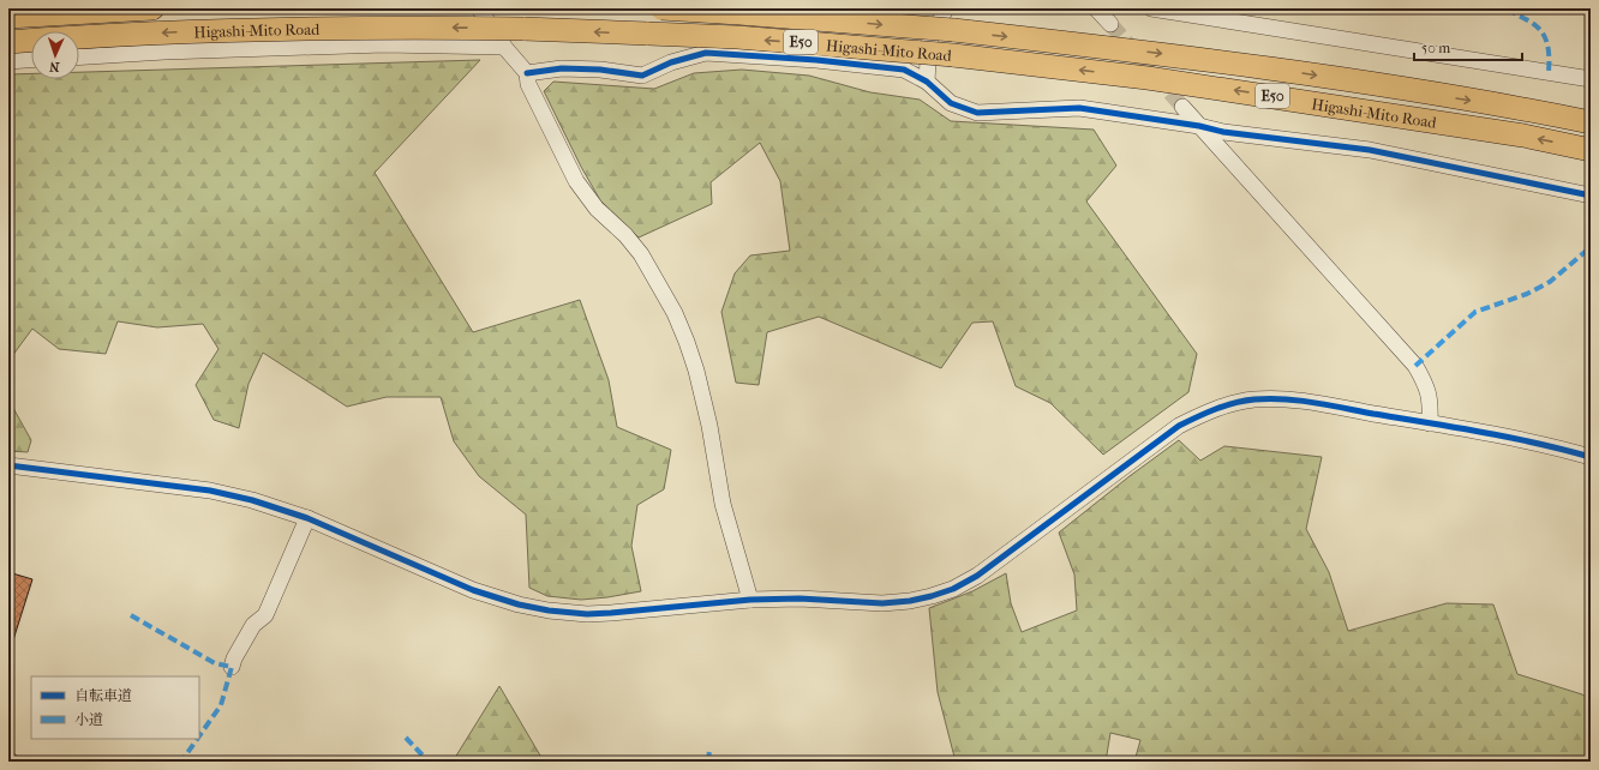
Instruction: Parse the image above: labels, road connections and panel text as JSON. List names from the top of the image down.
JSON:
{
  "streets": {
    "highway": ["Higashi-Mito Road", "E50"]
  },
  "legend": ["自転車道", "小道"],
  "scale_bar": "50 m",
  "north": "bottom"
}
